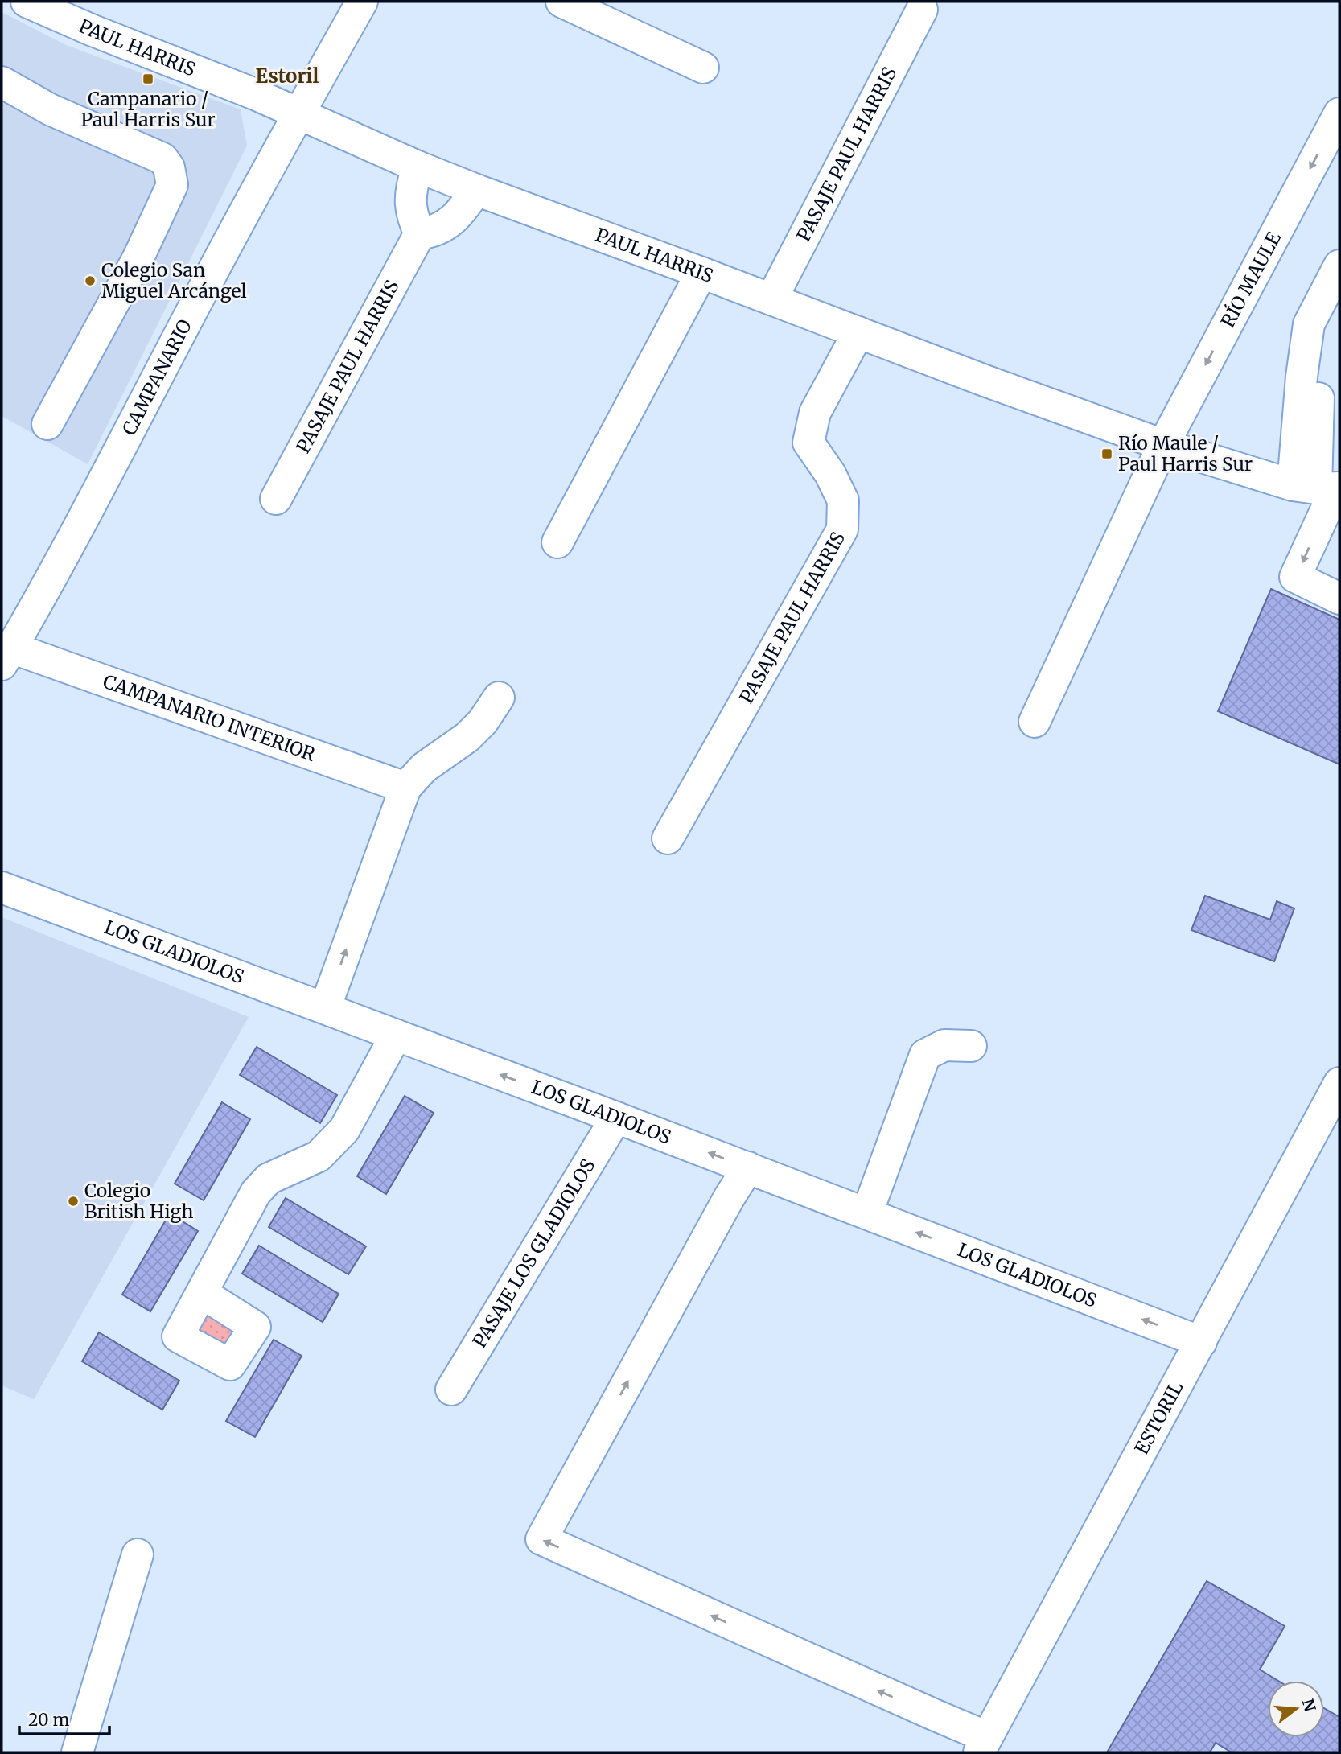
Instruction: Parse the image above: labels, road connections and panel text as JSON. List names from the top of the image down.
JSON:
{
  "streets": {
    "street": [
      "PAUL HARRIS",
      "PASAJE PAUL HARRIS",
      "RÍO MAULE",
      "CAMPANARIO",
      "CAMPANARIO INTERIOR",
      "LOS GLADIOLOS",
      "PASAJE LOS GLADIOLOS",
      "ESTORIL"
    ]
  },
  "crossings": [
    ["PAUL HARRIS", "PASAJE PAUL HARRIS"],
    ["PAUL HARRIS", "RÍO MAULE"],
    ["PAUL HARRIS", "CAMPANARIO"],
    ["CAMPANARIO", "CAMPANARIO INTERIOR"],
    ["LOS GLADIOLOS", "PASAJE LOS GLADIOLOS"],
    ["LOS GLADIOLOS", "ESTORIL"]
  ],
  "one_way": ["RÍO MAULE", "LOS GLADIOLOS"],
  "districts": ["Estoril"],
  "places": {
    "transit": ["Campanario / Paul Harris Sur", "Río Maule / Paul Harris Sur"],
    "other": ["Colegio San Miguel Arcángel", "Colegio British High"]
  },
  "scale_bar": "20 m",
  "north": "right"
}
